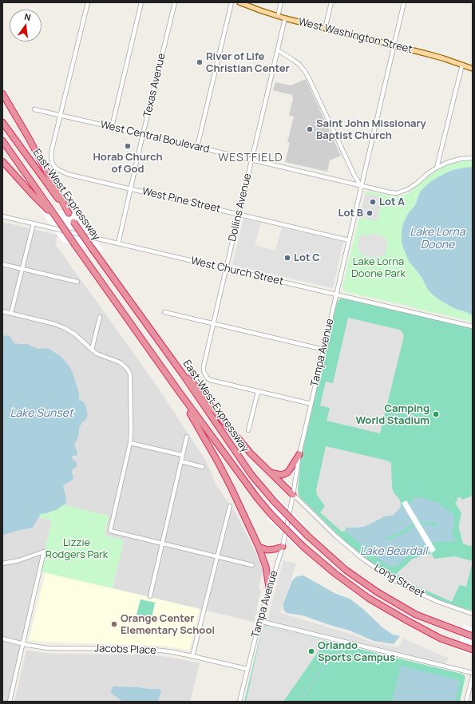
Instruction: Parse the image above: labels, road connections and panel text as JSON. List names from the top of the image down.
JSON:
{
  "streets": {
    "highway": ["East-West Expressway"],
    "main road": ["West Washington Street"],
    "street": [
      "Texas Avenue",
      "West Central Boulevard",
      "West Pine Street",
      "Dollins Avenue",
      "West Church Street",
      "Tampa Avenue",
      "Long Street",
      "Jacobs Place"
    ]
  },
  "crossings": [
    ["West Washington Street", "Dollins Avenue"],
    ["West Washington Street", "Tampa Avenue"],
    ["Texas Avenue", "West Central Boulevard"],
    ["Texas Avenue", "West Pine Street"],
    ["Texas Avenue", "West Church Street"],
    ["West Central Boulevard", "West Pine Street"],
    ["West Central Boulevard", "Dollins Avenue"],
    ["West Central Boulevard", "Tampa Avenue"],
    ["West Pine Street", "Dollins Avenue"],
    ["West Pine Street", "Tampa Avenue"],
    ["Dollins Avenue", "West Church Street"],
    ["West Church Street", "Tampa Avenue"],
    ["Tampa Avenue", "Long Street"],
    ["Tampa Avenue", "Jacobs Place"]
  ],
  "districts": ["WESTFIELD"],
  "water": ["Lake Lorna Doone", "Lake Sunset", "Lake Beardall"],
  "parks": ["Lake Lorna Doone Park", "Lizzie Rodgers Park"],
  "places": [
    "River of Life Christian Center",
    "Saint John Missionary Baptist Church",
    "Horab Church of God",
    "Lot A",
    "Lot B",
    "Lot C",
    "Camping World Stadium",
    "Orange Center Elementary School",
    "Orlando Sports Campus"
  ],
  "north": "top"
}
